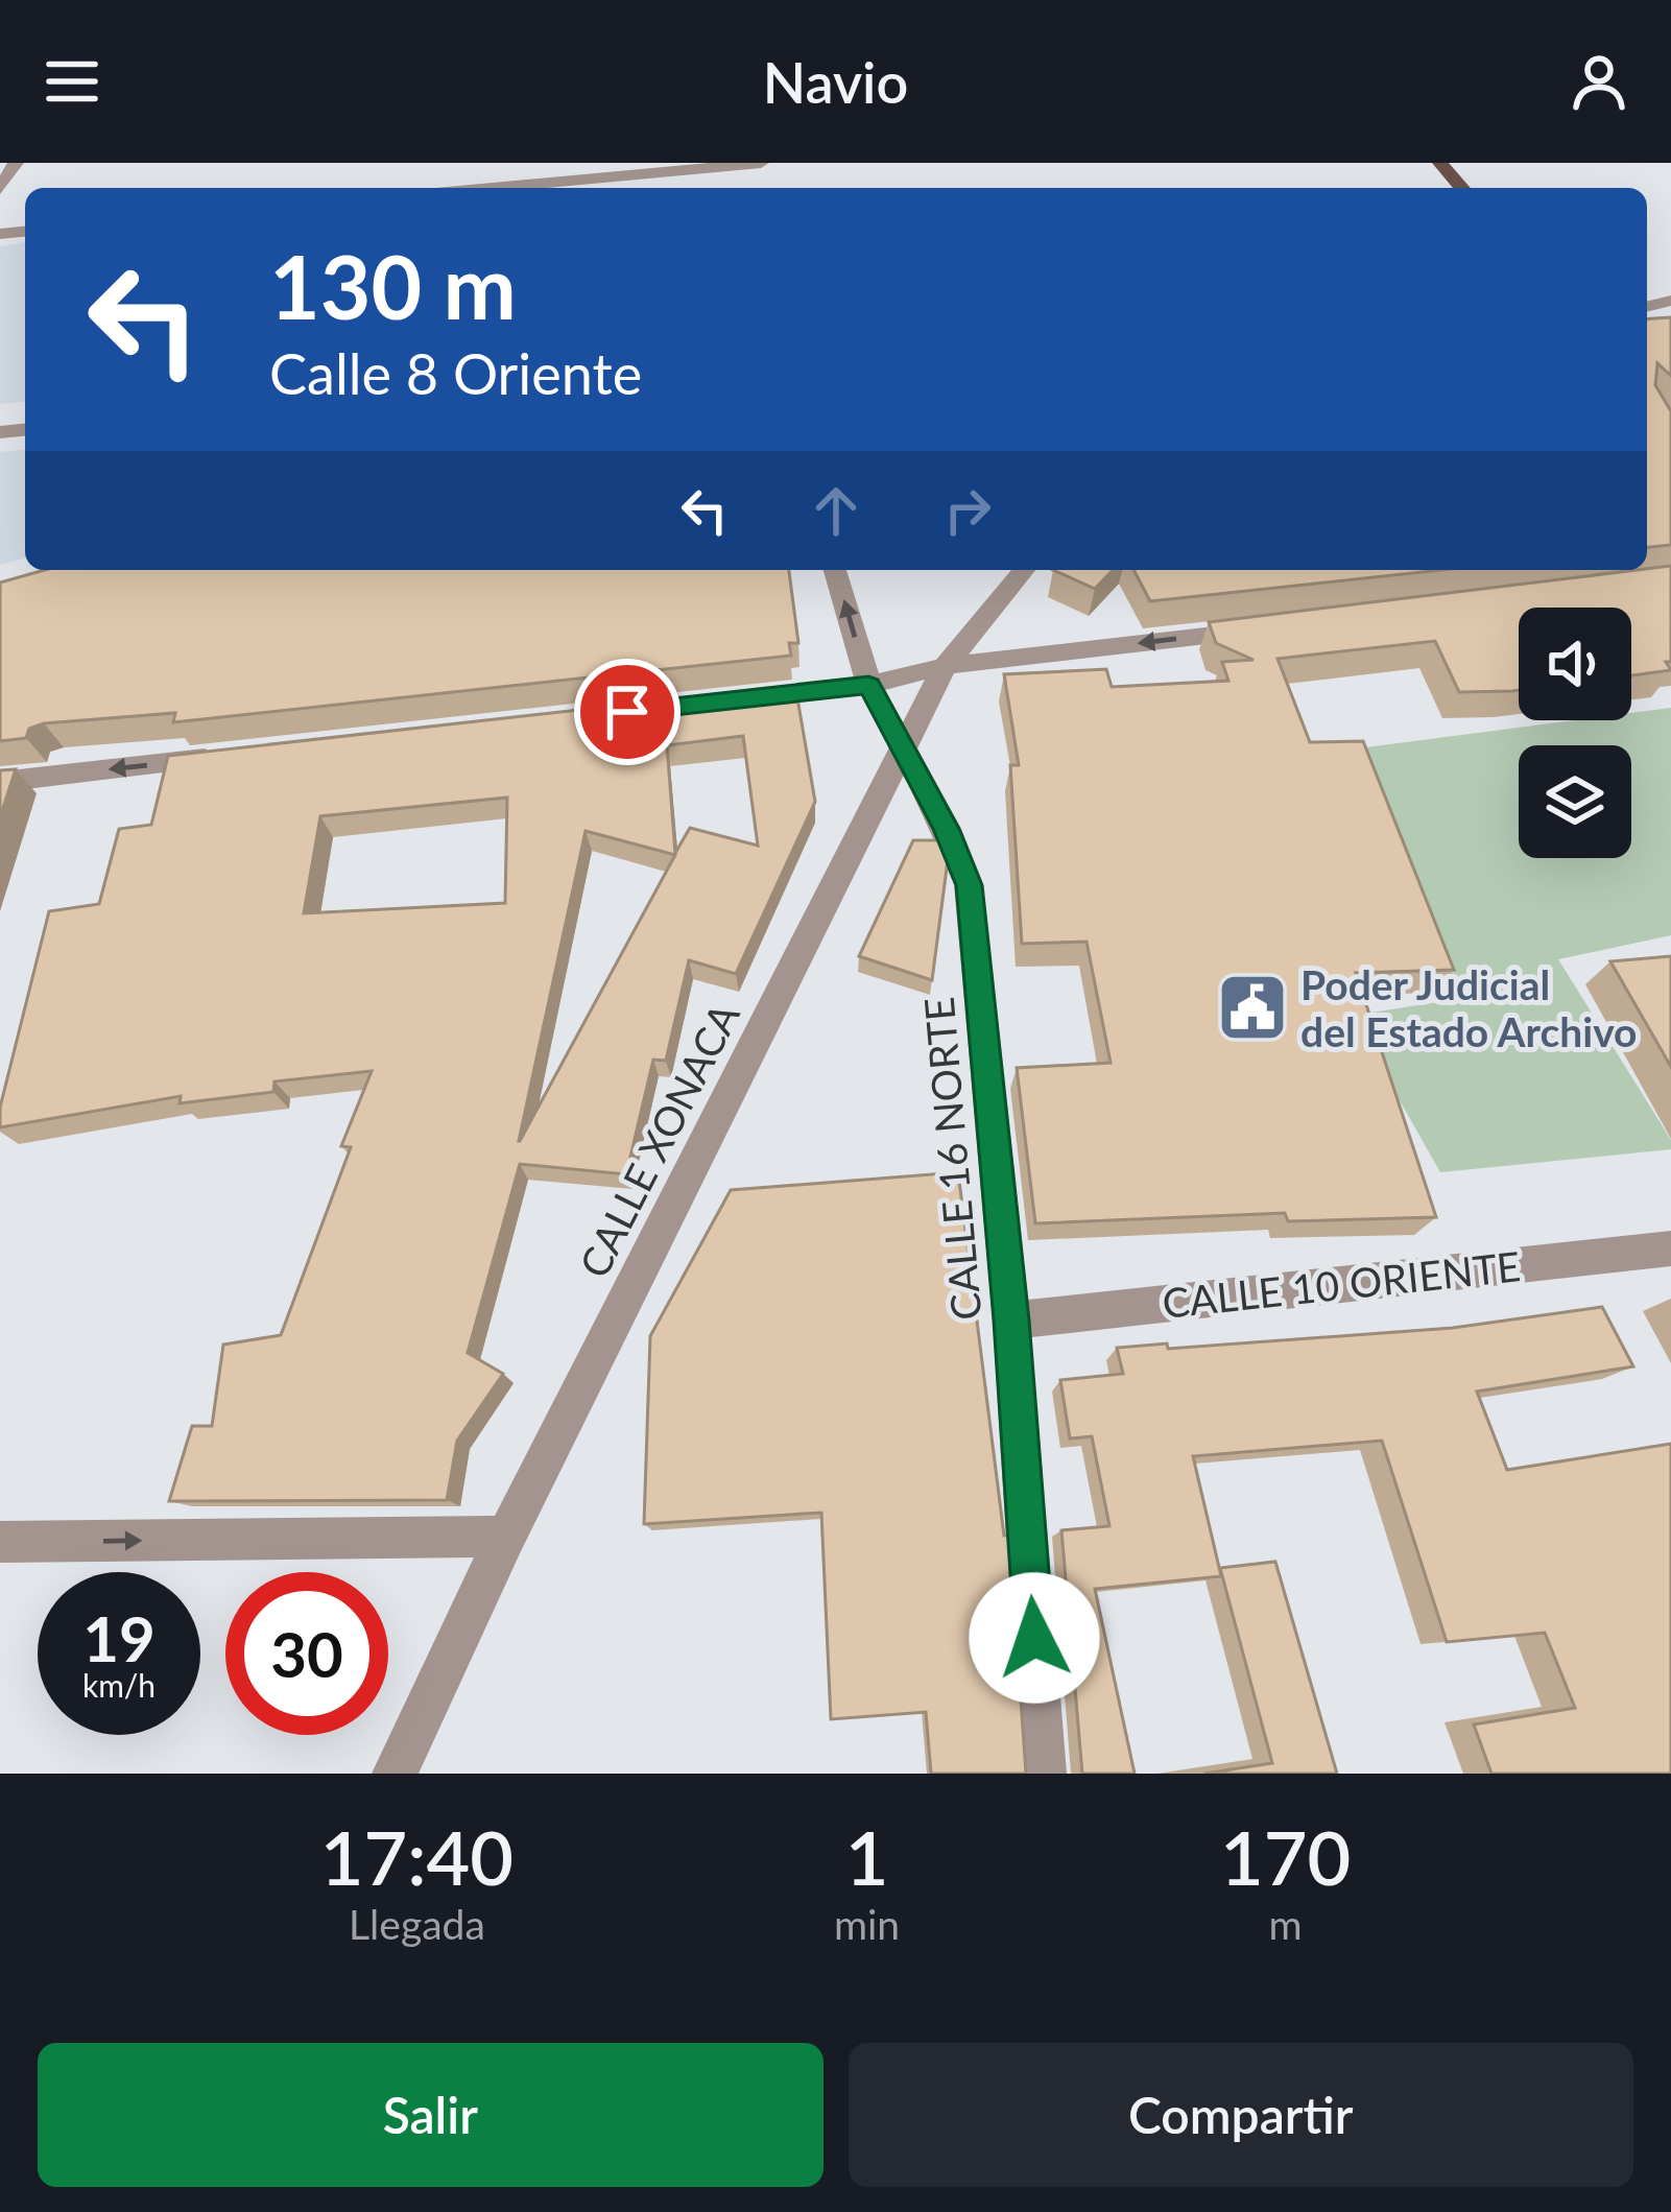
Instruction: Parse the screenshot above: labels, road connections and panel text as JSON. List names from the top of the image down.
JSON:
{
  "streets": {
    "street": ["CALLE XONACA", "CALLE 16 NORTE", "CALLE 10 ORIENTE"]
  },
  "crossings": [
    ["CALLE XONACA", "CALLE 16 NORTE"],
    ["CALLE 16 NORTE", "CALLE 10 ORIENTE"]
  ],
  "places": {
    "public building": ["Poder Judicial del Estado Archivo"]
  },
  "page": {
    "header": "Navio",
    "turn": ["130 m", "Calle 8 Oriente"],
    "speed": "19 km/h",
    "limit": "30",
    "eta": [
      "17:40",
      "Llegada",
      "1",
      "min",
      "170",
      "m"
    ],
    "buttons": ["Salir", "Compartir"]
  }
}
